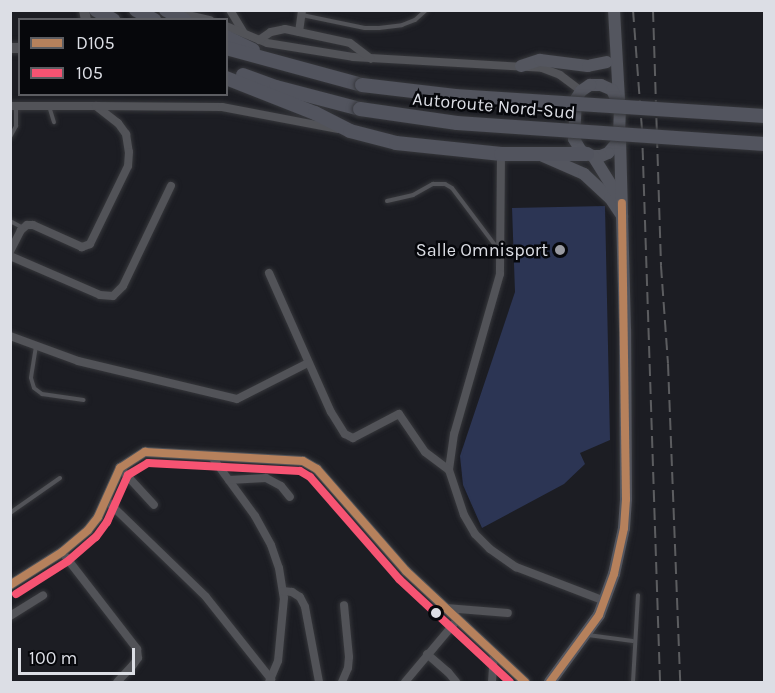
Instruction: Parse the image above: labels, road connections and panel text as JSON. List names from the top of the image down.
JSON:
{
  "streets": {
    "highway": ["Autoroute Nord-Sud"]
  },
  "places": ["Salle Omnisport"],
  "lines": ["transit line D105", "transit line 105"],
  "legend": ["D105", "105"],
  "scale_bar": "100 m"
}
